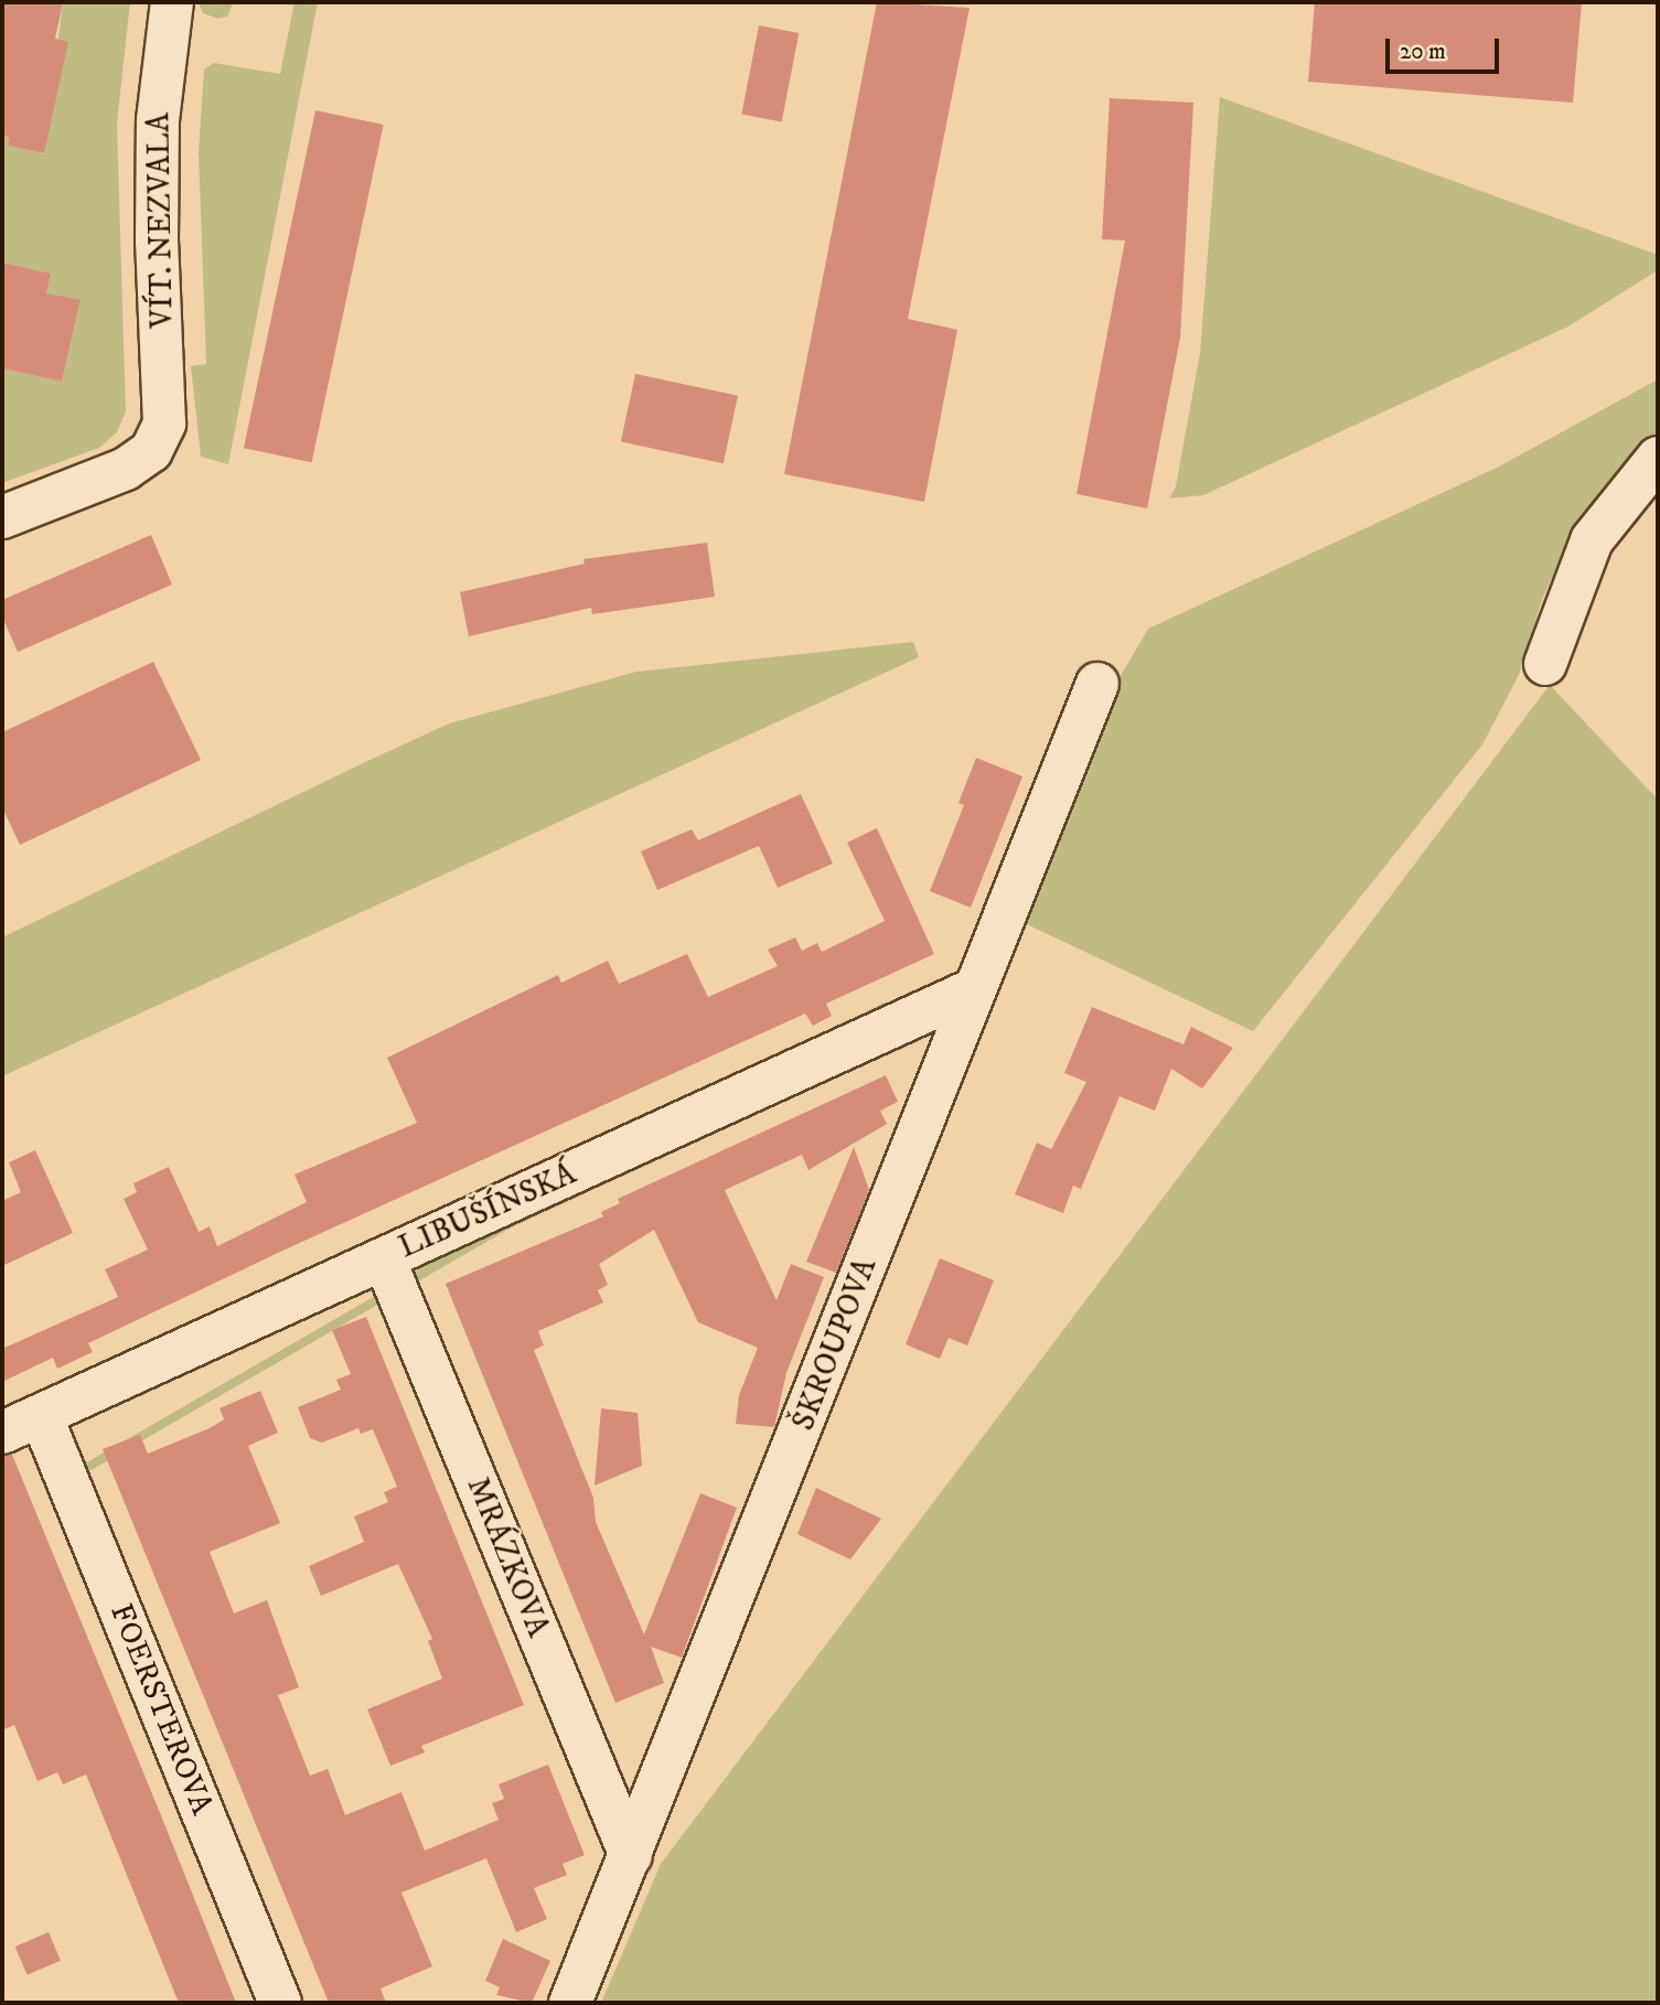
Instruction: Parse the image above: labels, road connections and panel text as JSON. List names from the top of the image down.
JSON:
{
  "streets": {
    "street": [
      "VÍT. NEZVALA",
      "LIBUŠÍNSKÁ",
      "ŠKROUPOVA",
      "MRÁZKOVA",
      "FOERSTEROVA"
    ]
  },
  "crossings": [
    ["LIBUŠÍNSKÁ", "ŠKROUPOVA"],
    ["LIBUŠÍNSKÁ", "MRÁZKOVA"],
    ["LIBUŠÍNSKÁ", "FOERSTEROVA"],
    ["ŠKROUPOVA", "MRÁZKOVA"]
  ],
  "scale_bar": "20 m"
}
